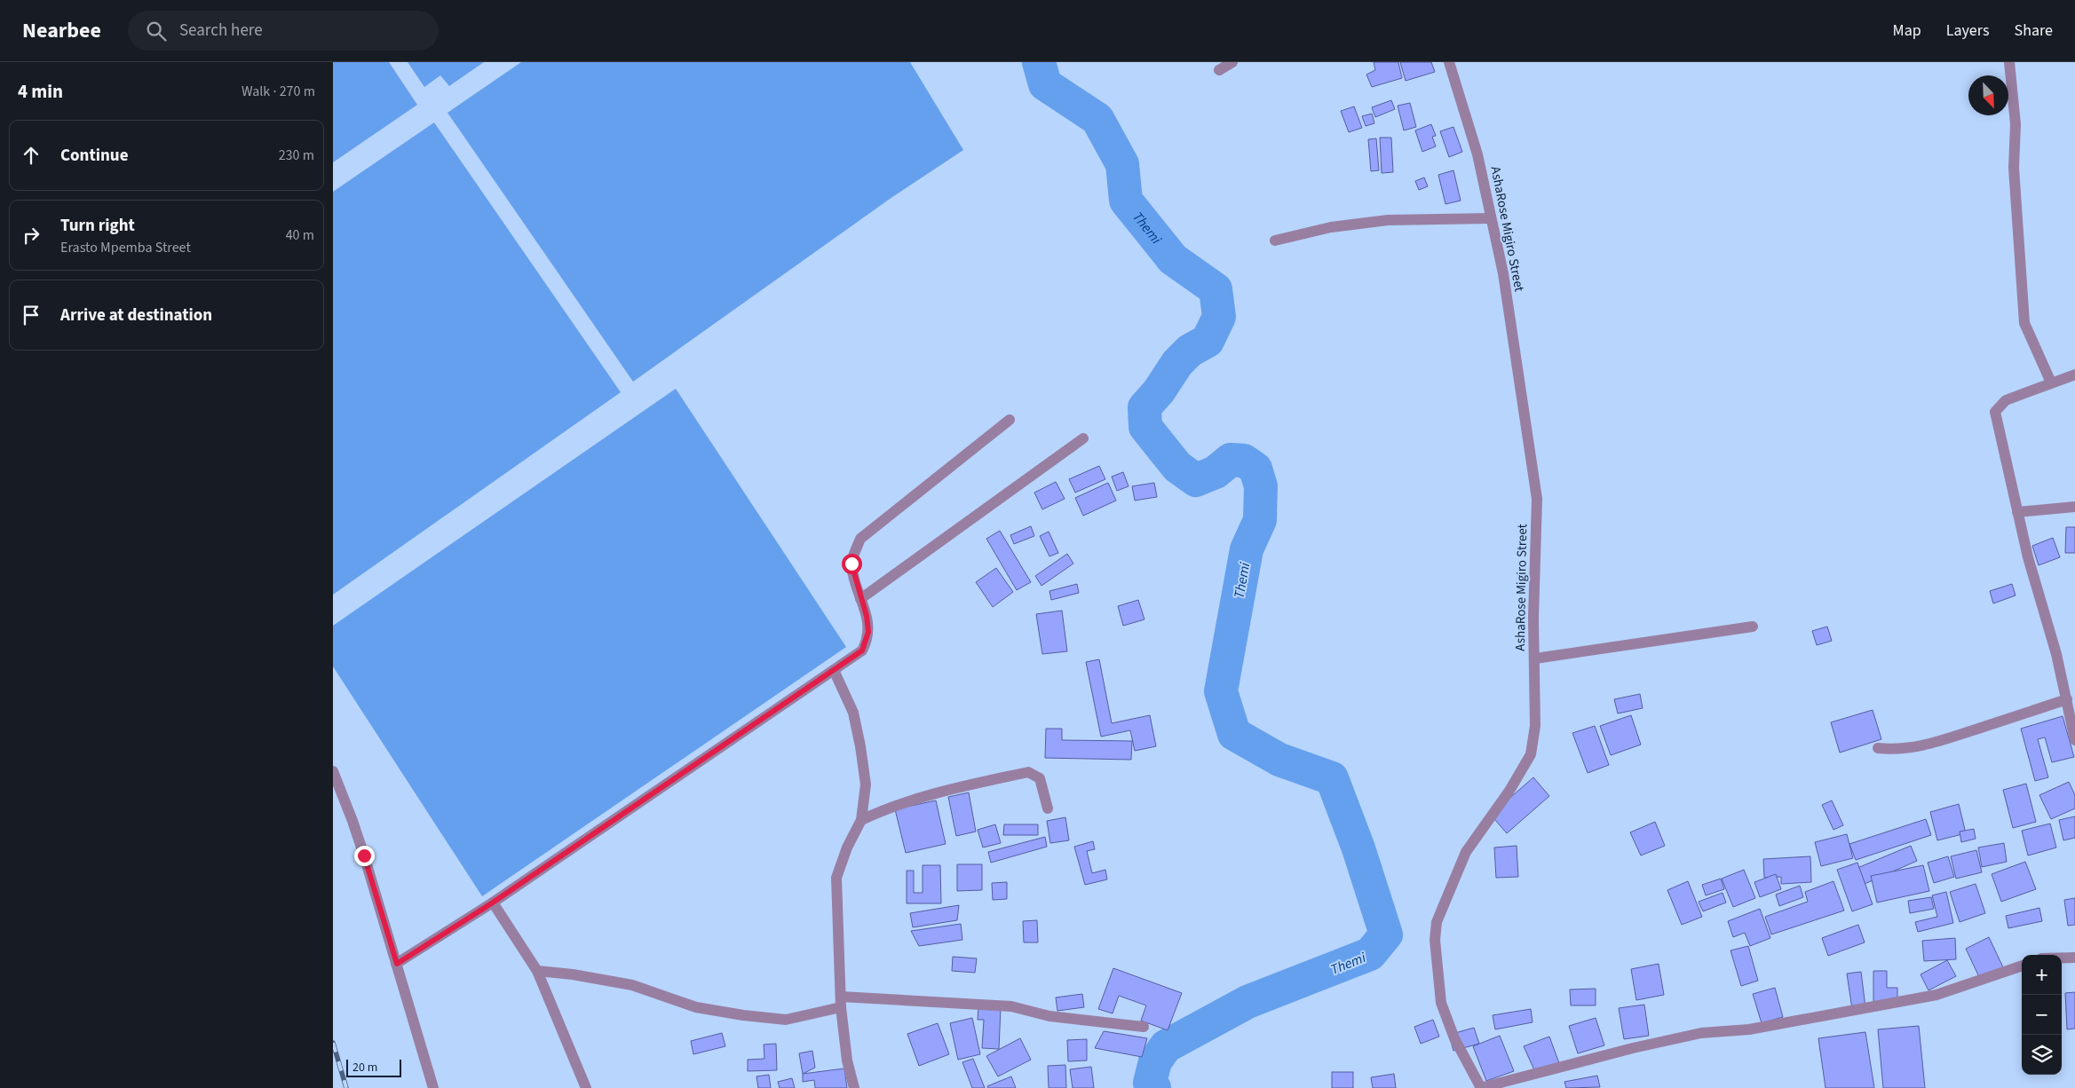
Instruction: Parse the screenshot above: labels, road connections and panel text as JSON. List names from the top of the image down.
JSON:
{
  "streets": {
    "street": ["AshaRose Migiro Street"]
  },
  "water": ["Themi"],
  "scale_bar": "20 m",
  "north": "bottom right",
  "page": {
    "header": "Nearbee",
    "search": "Search here",
    "nav": ["Map", "Layers", "Share"],
    "heading": ["4 min", "Walk · 270 m"],
    "list": [
      ["Continue", "230 m"],
      ["Turn right", "Erasto Mpemba Street", "40 m"],
      "Arrive at destination"
    ],
    "map_buttons": ["+", "−"],
    "scale": "20 m"
  }
}
